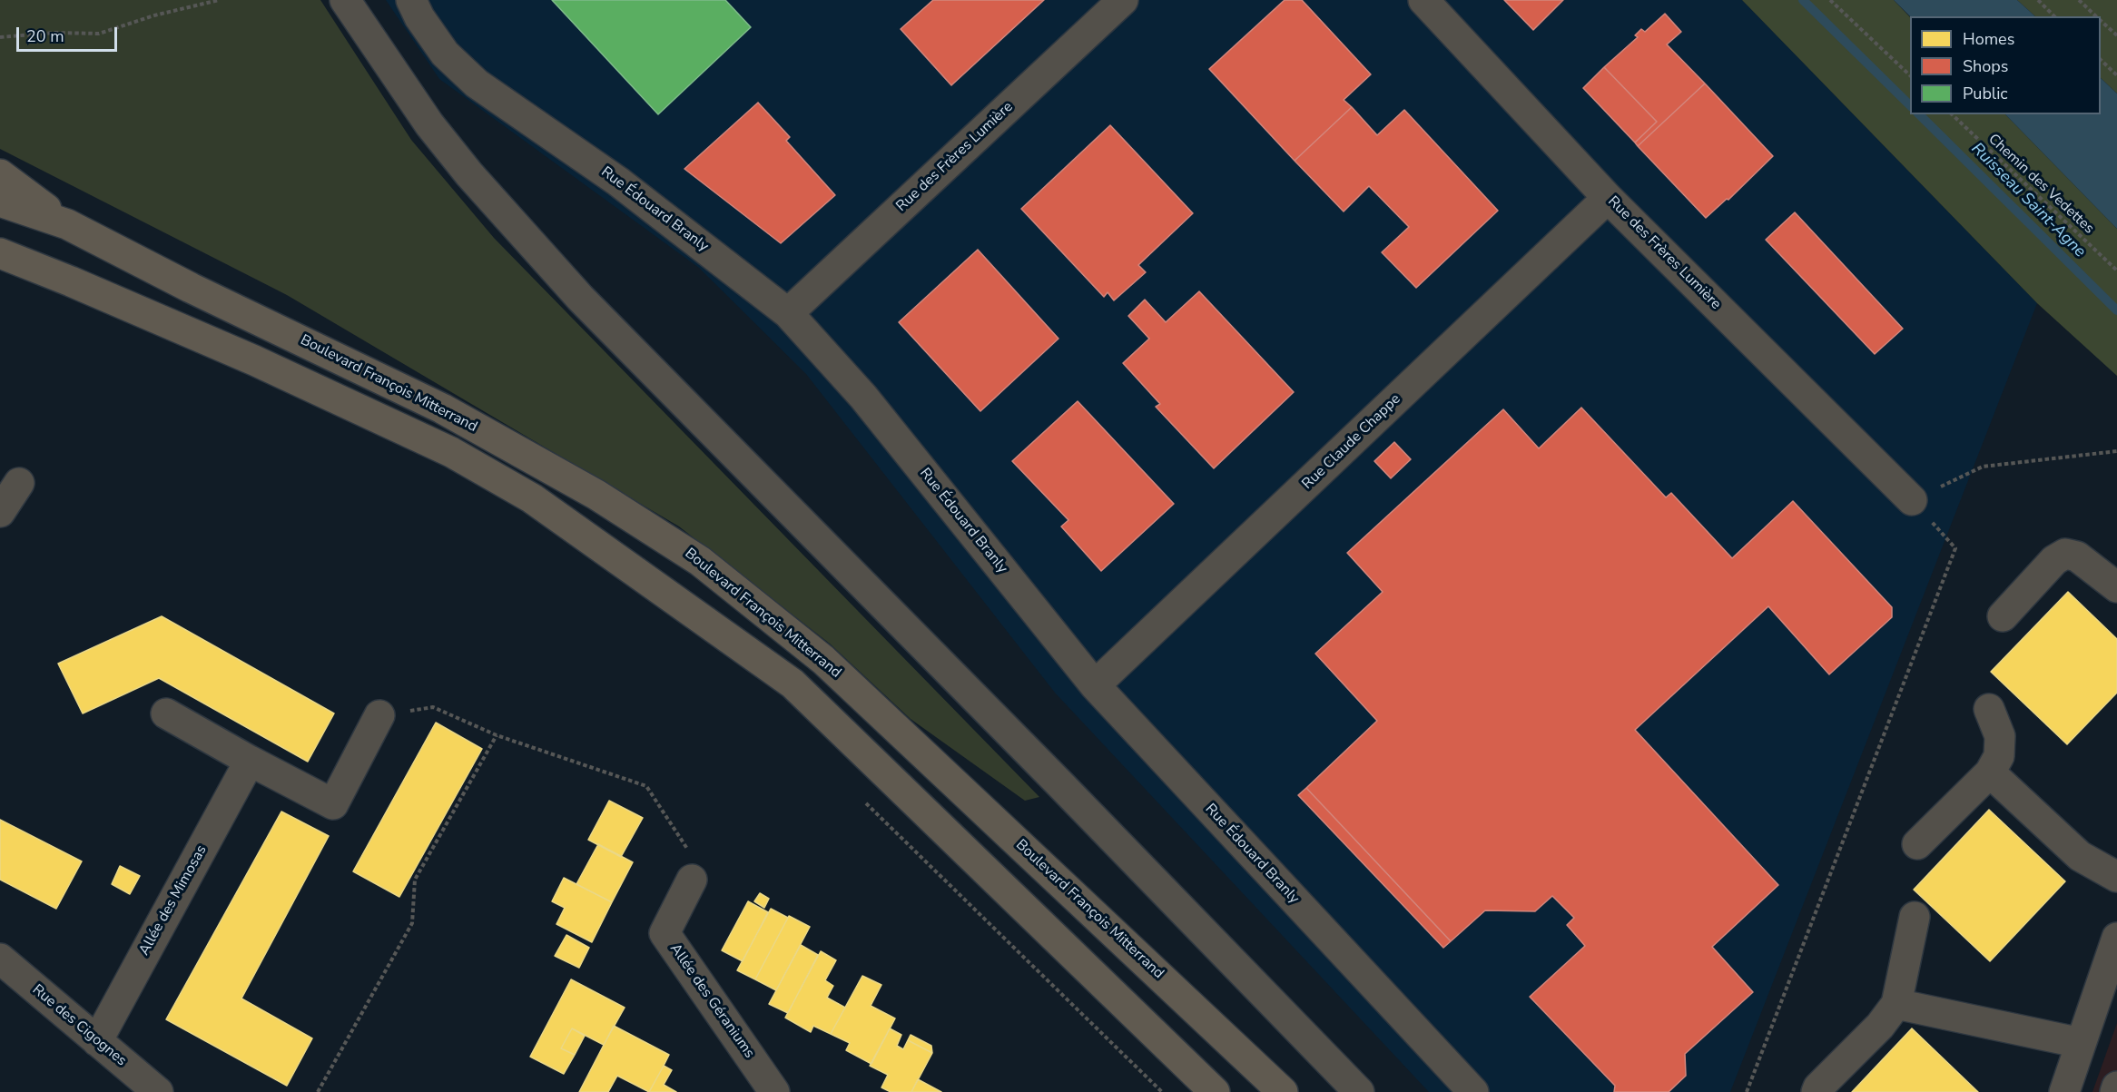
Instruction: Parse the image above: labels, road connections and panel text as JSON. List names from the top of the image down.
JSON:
{
  "streets": {
    "main road": ["Boulevard François Mitterrand"],
    "street": [
      "Rue des Frères Lumière",
      "Rue Édouard Branly",
      "Rue Claude Chappe",
      "Allée des Mimosas",
      "Allée des Géraniums",
      "Rue des Cigognes"
    ],
    "path": ["Chemin des Vedettes"]
  },
  "crossings": [
    ["Rue des Frères Lumière", "Rue Édouard Branly"],
    ["Rue des Frères Lumière", "Rue Claude Chappe"],
    ["Rue Édouard Branly", "Rue Claude Chappe"],
    ["Allée des Mimosas", "Rue des Cigognes"]
  ],
  "water": ["Ruisseau Saint-Agne"],
  "legend": ["Homes", "Shops", "Public"],
  "scale_bar": "20 m"
}
